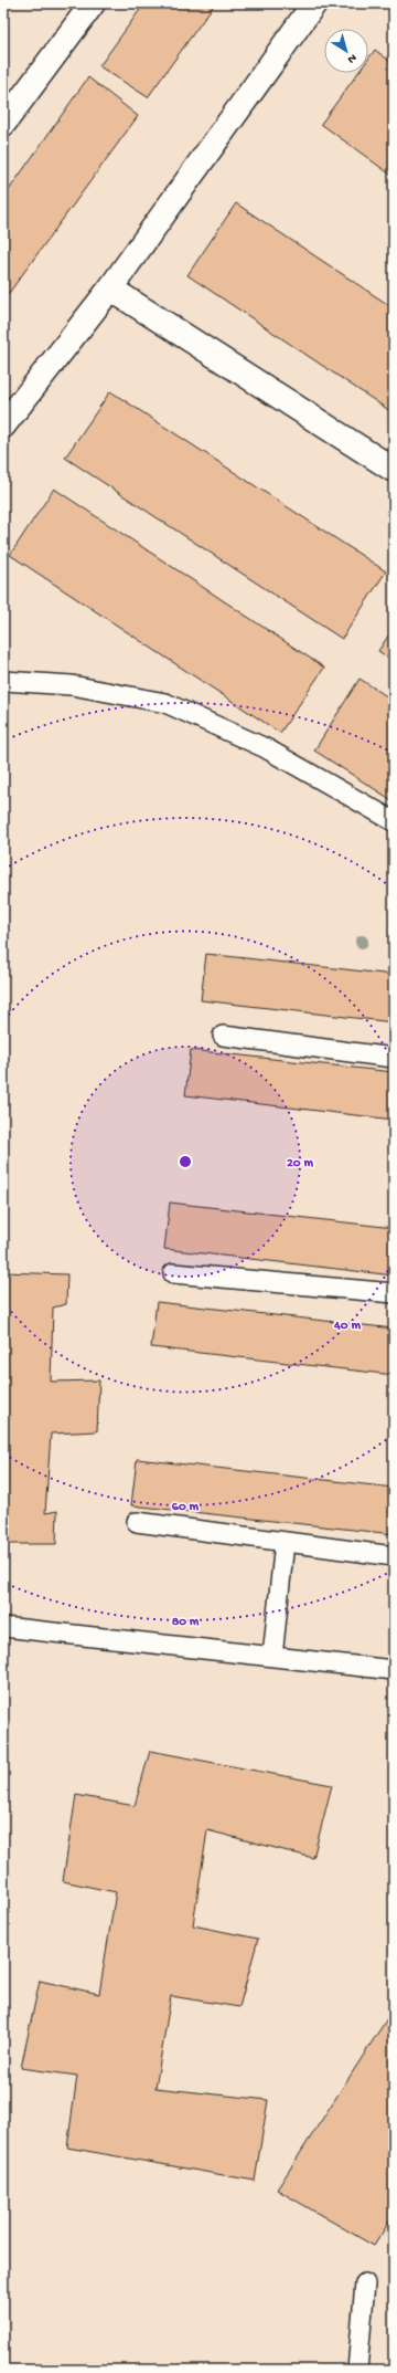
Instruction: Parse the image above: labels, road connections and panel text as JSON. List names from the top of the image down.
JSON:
{
  "north": "bottom right",
  "rings": [
    "20 m",
    "40 m",
    "60 m",
    "80 m"
  ]
}
